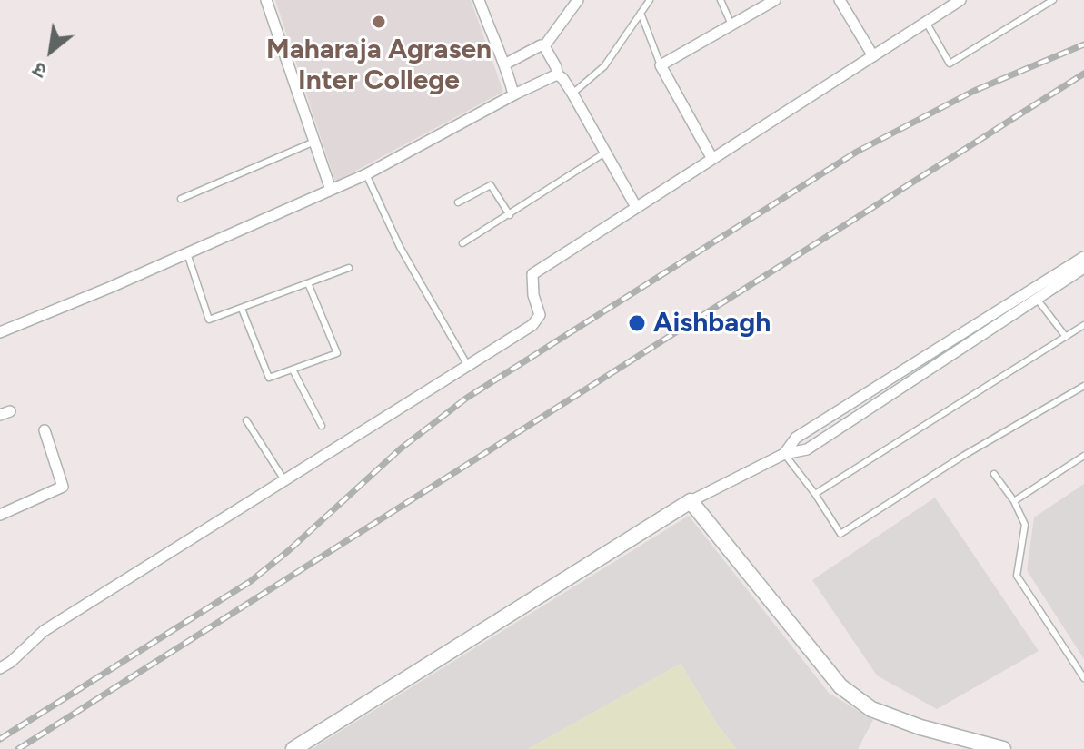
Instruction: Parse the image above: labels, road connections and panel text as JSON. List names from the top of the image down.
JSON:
{
  "places": ["Maharaja Agrasen Inter College", "Aishbagh"],
  "north": "bottom left"
}
